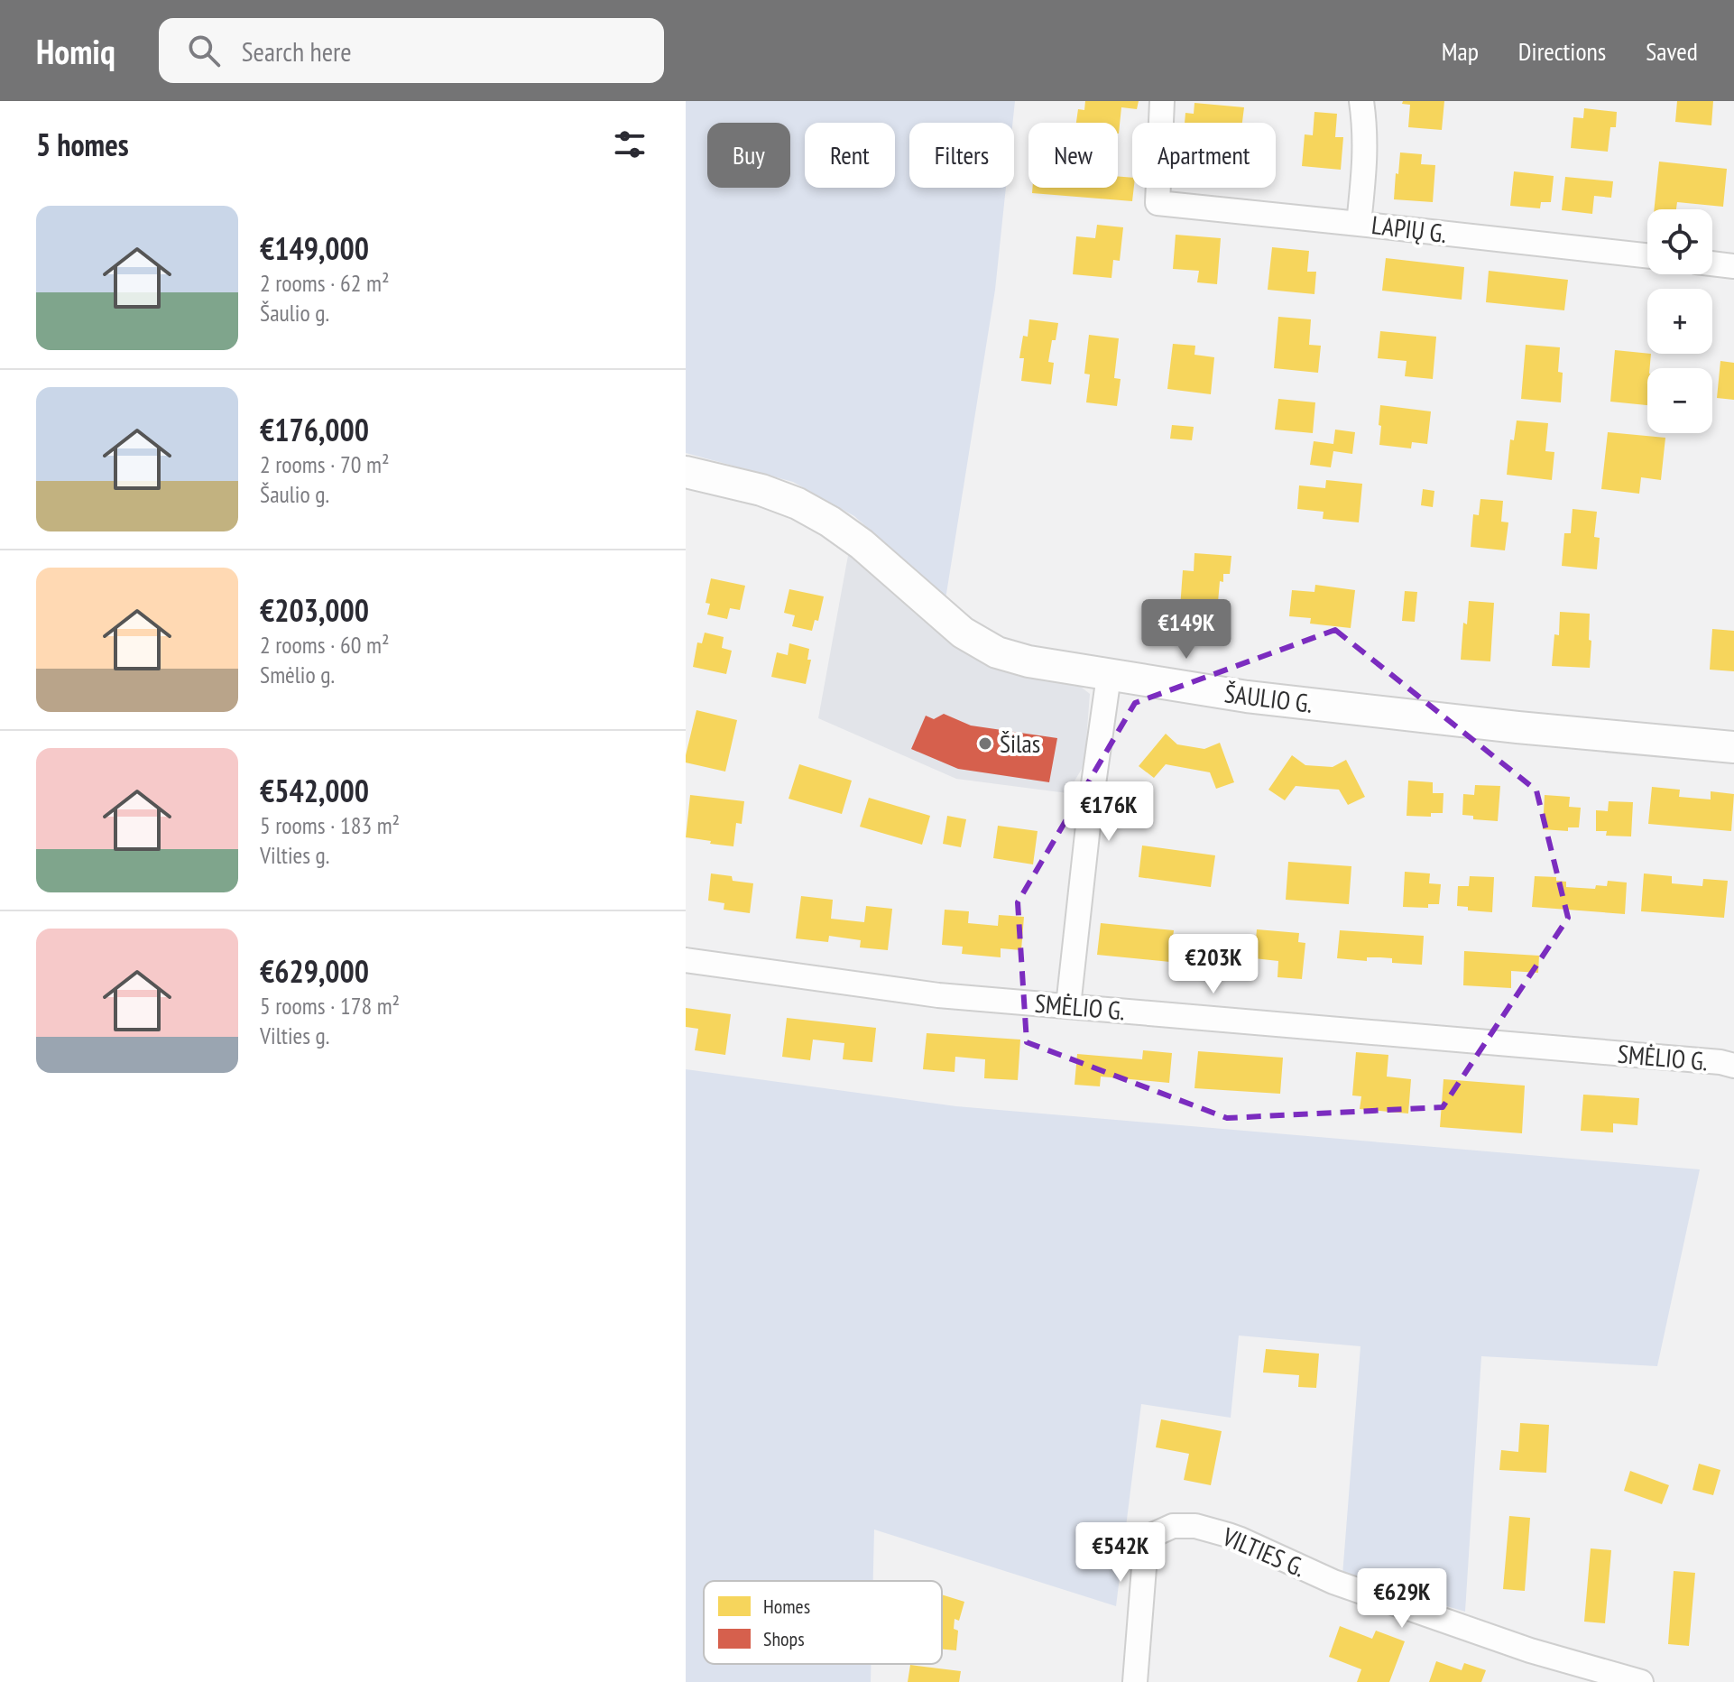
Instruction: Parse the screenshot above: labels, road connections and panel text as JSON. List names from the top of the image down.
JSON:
{
  "streets": {
    "street": [
      "LAPIŲ G.",
      "ŠAULIO G.",
      "SMĖLIO G.",
      "VILTIES G."
    ]
  },
  "places": ["Šilas"],
  "legend": ["Homes", "Shops"],
  "page": {
    "header": "Homiq",
    "search": "Search here",
    "nav": ["Map", "Directions", "Saved"],
    "heading": "5 homes",
    "chip": [
      "Buy",
      "Rent",
      "Filters",
      "New",
      "Apartment"
    ],
    "list": [
      {
        "name": "€149,000",
        "note": "2 rooms · 62 m² · Šaulio g."
      },
      {
        "name": "€176,000",
        "note": "2 rooms · 70 m² · Šaulio g."
      },
      {
        "name": "€203,000",
        "note": "2 rooms · 60 m² · Smėlio g."
      },
      {
        "name": "€542,000",
        "note": "5 rooms · 183 m² · Vilties g."
      },
      {
        "name": "€629,000",
        "note": "5 rooms · 178 m² · Vilties g."
      }
    ],
    "map_buttons": ["+", "−"],
    "price": [
      "€149K",
      "€176K",
      "€203K",
      "€542K",
      "€629K"
    ]
  }
}
